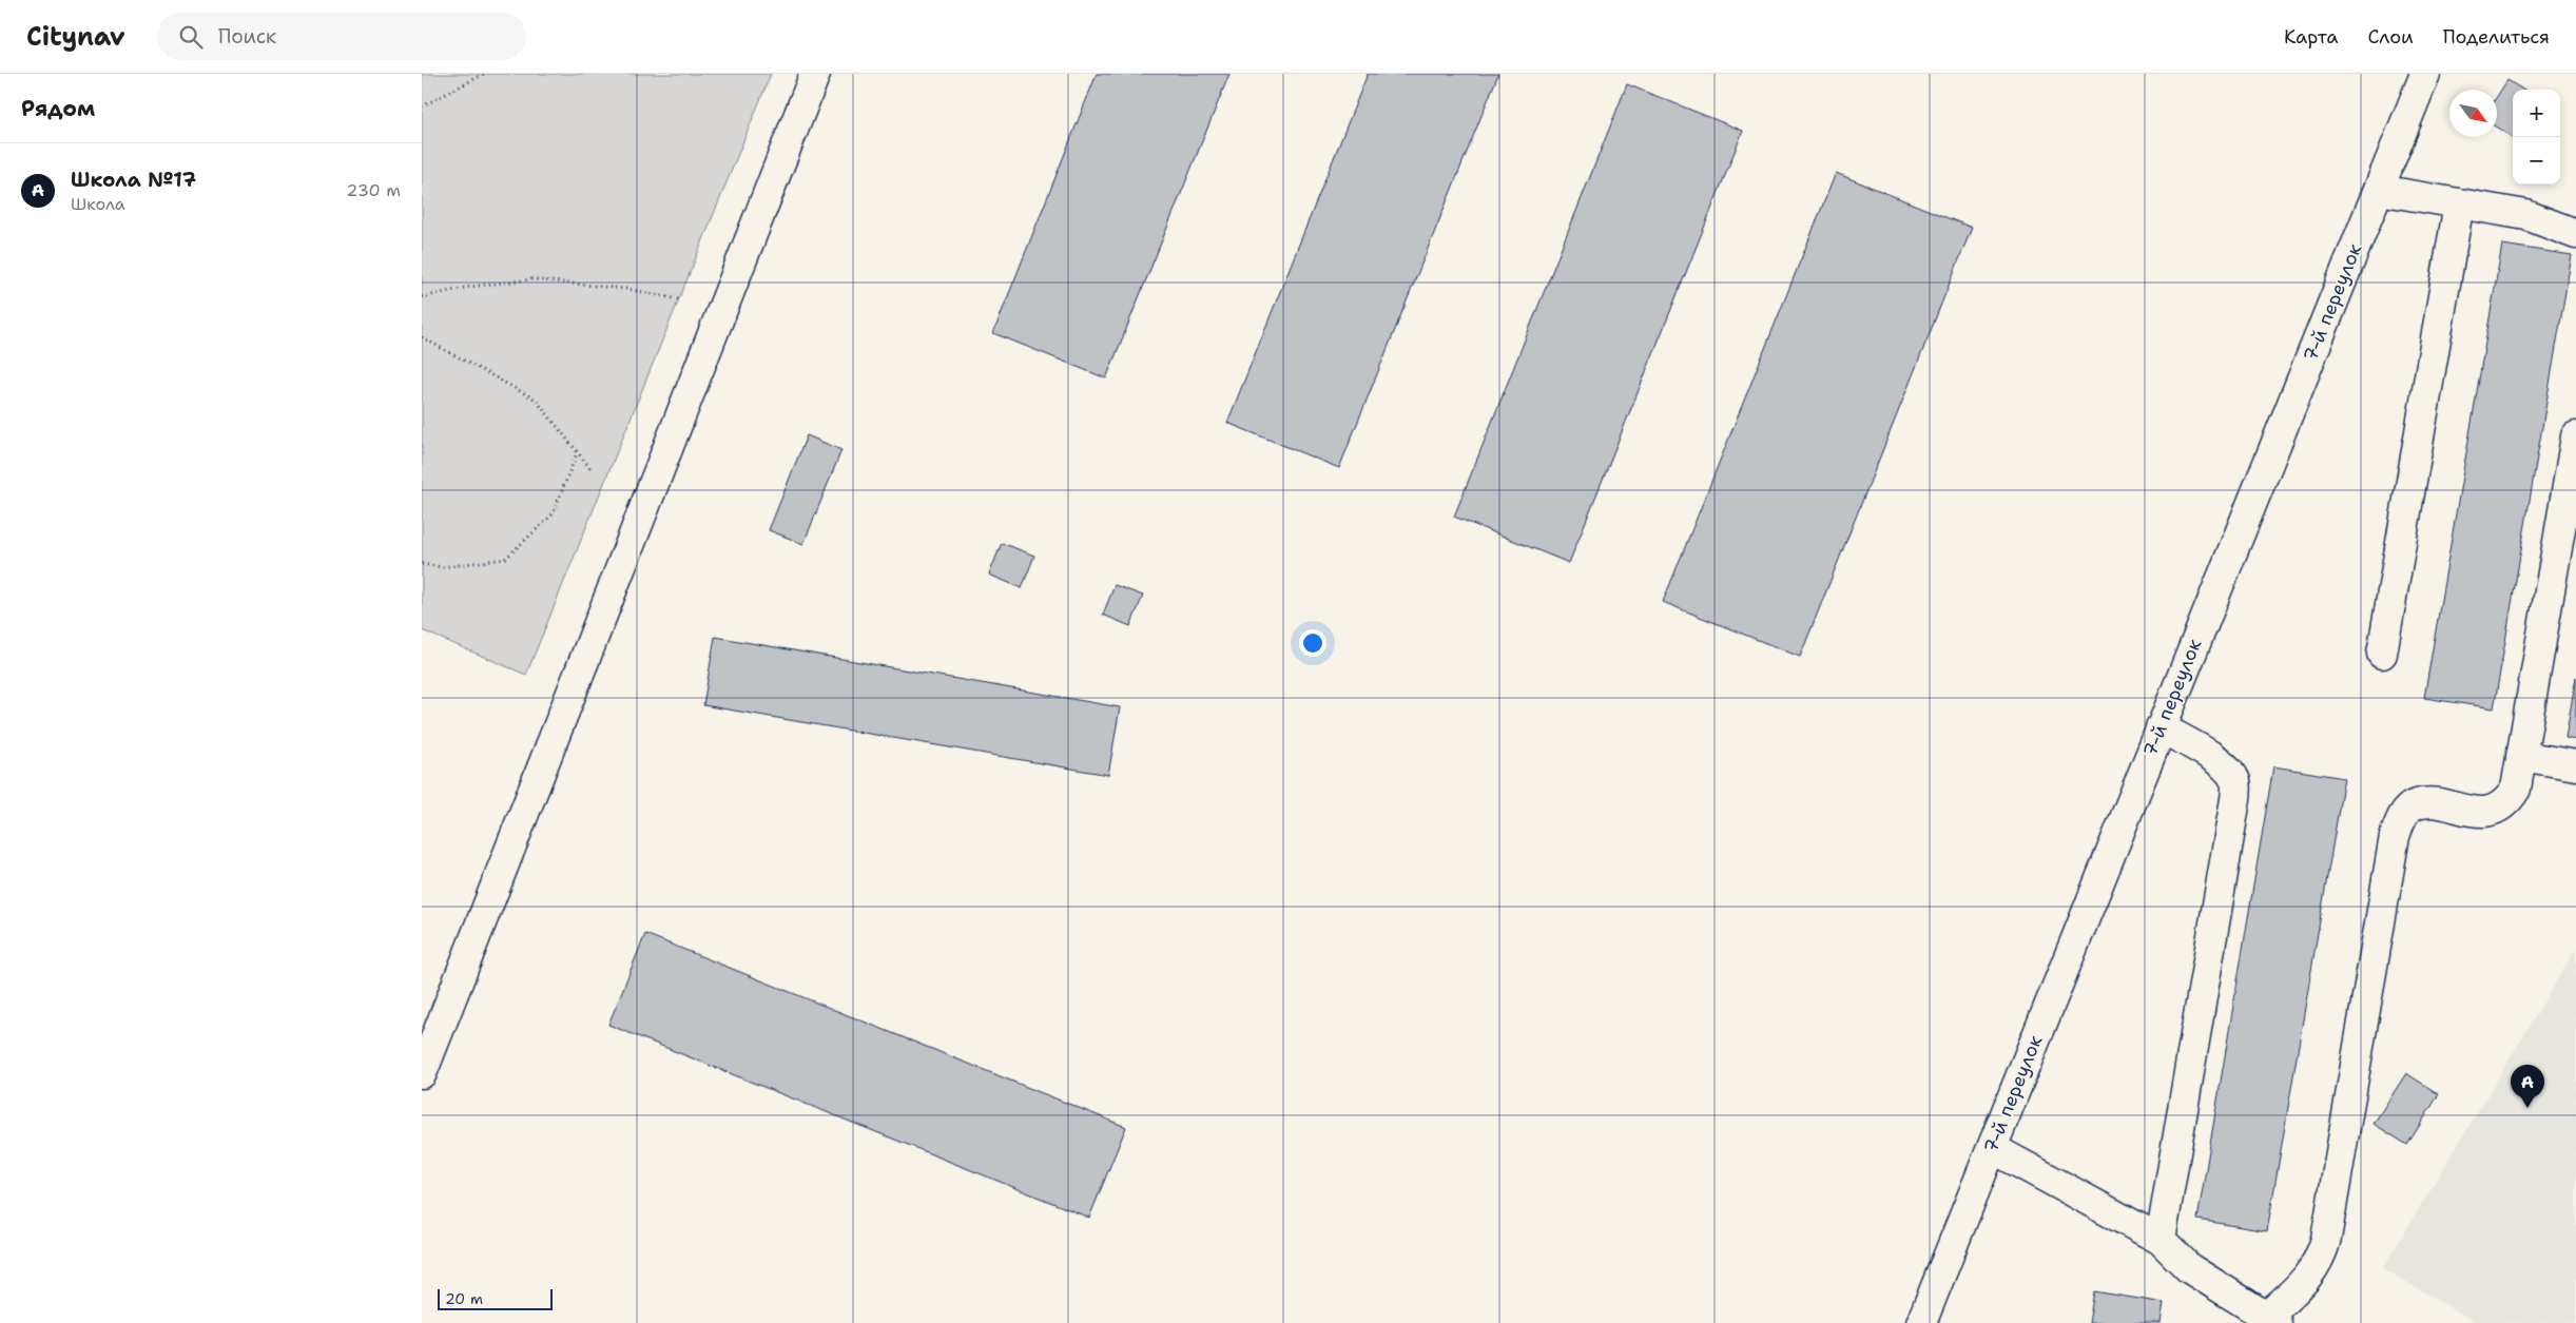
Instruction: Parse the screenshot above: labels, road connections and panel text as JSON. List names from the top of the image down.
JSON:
{
  "streets": {
    "street": ["7-й переулок"]
  },
  "scale_bar": "20 m",
  "north": "bottom right",
  "page": {
    "header": "Citynav",
    "search": "Поиск",
    "nav": ["Карта", "Слои", "Поделиться"],
    "heading": "Рядом",
    "map_buttons": ["+", "−"],
    "list": [
      {
        "mark": "A",
        "name": "Школа №17",
        "note": "Школа",
        "value": "230 m"
      }
    ],
    "pins": "A",
    "scale": "20 m"
  }
}
